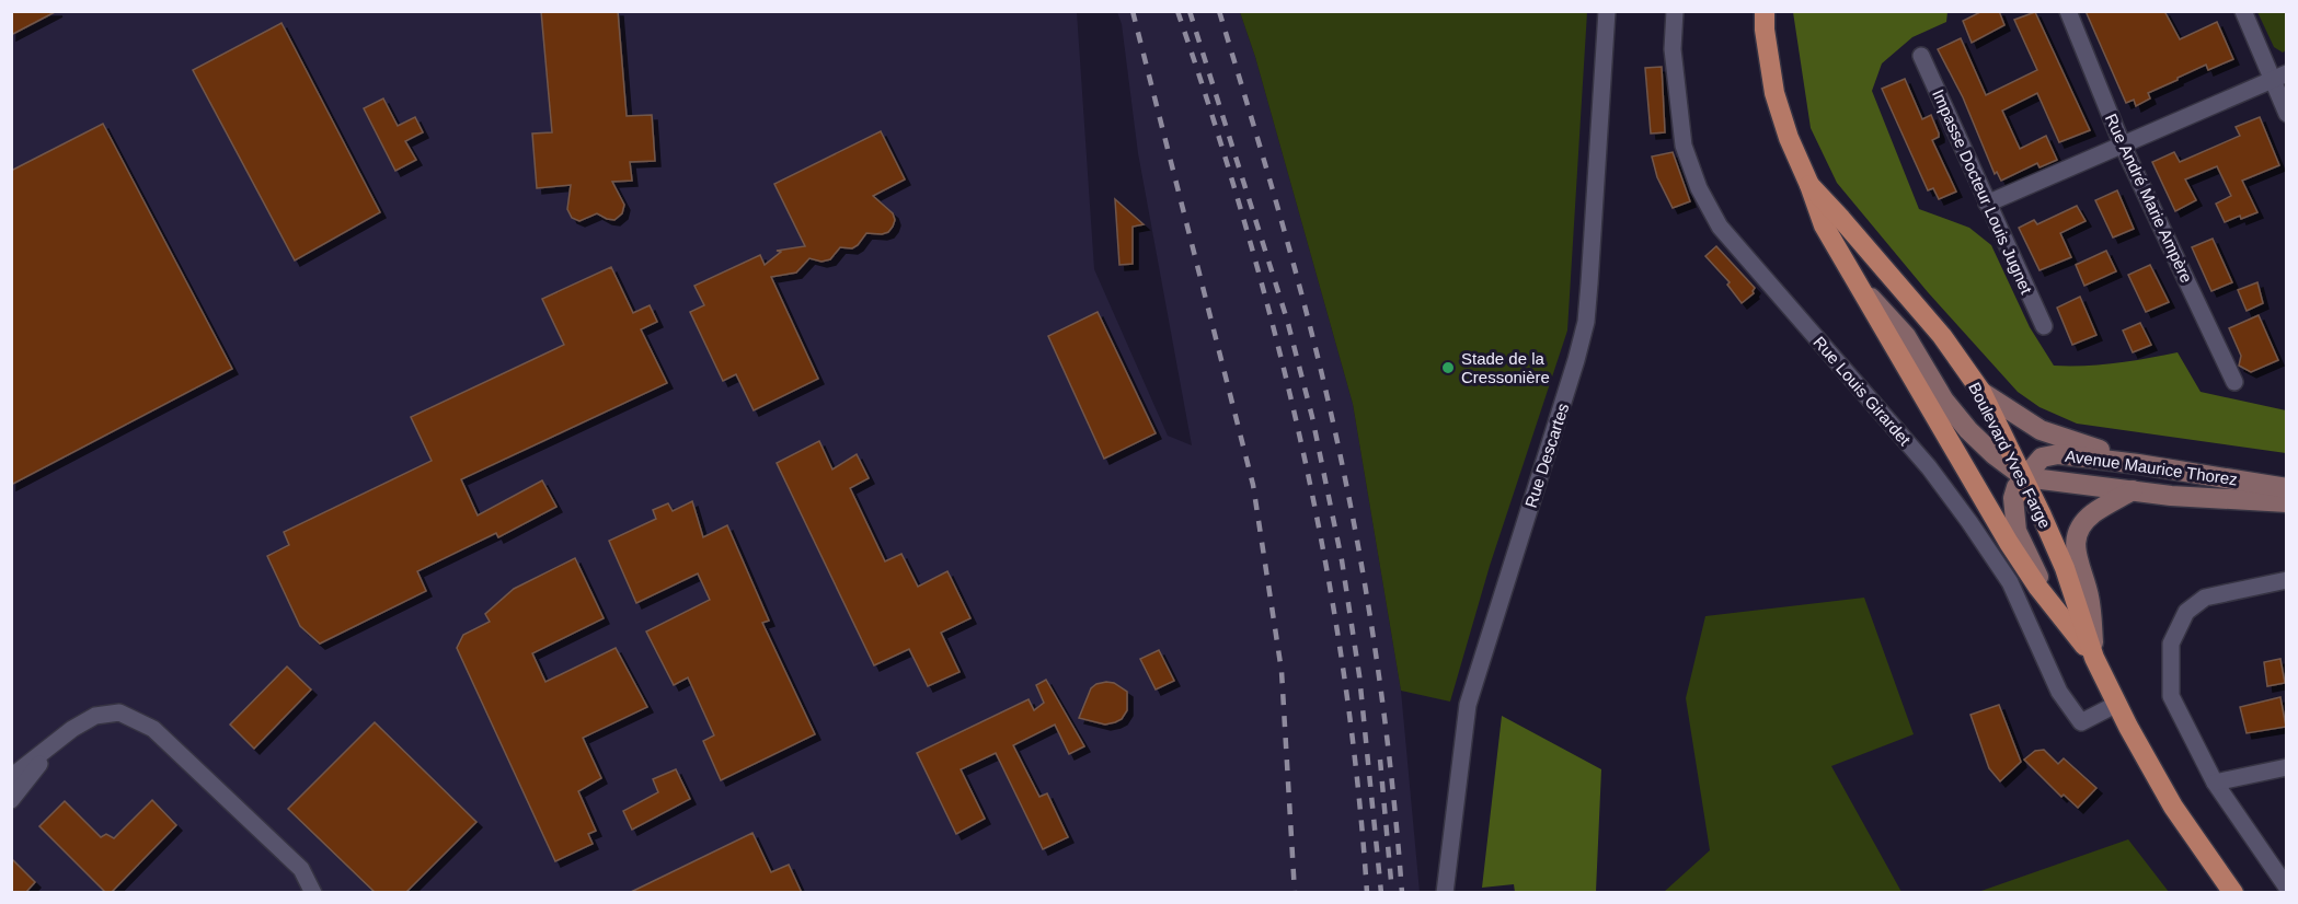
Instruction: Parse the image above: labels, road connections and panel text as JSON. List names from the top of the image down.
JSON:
{
  "streets": {
    "main road": ["Boulevard Yves Farge"],
    "street": [
      "Impasse Docteur Louis Jugnet",
      "Rue André Marie Ampère",
      "Rue Louis Girardet",
      "Rue Descartes",
      "Avenue Maurice Thorez"
    ]
  },
  "crossings": [
    ["Rue Louis Girardet", "Boulevard Yves Farge"],
    ["Boulevard Yves Farge", "Avenue Maurice Thorez"]
  ],
  "places": ["Stade de la Cressonière"]
}
